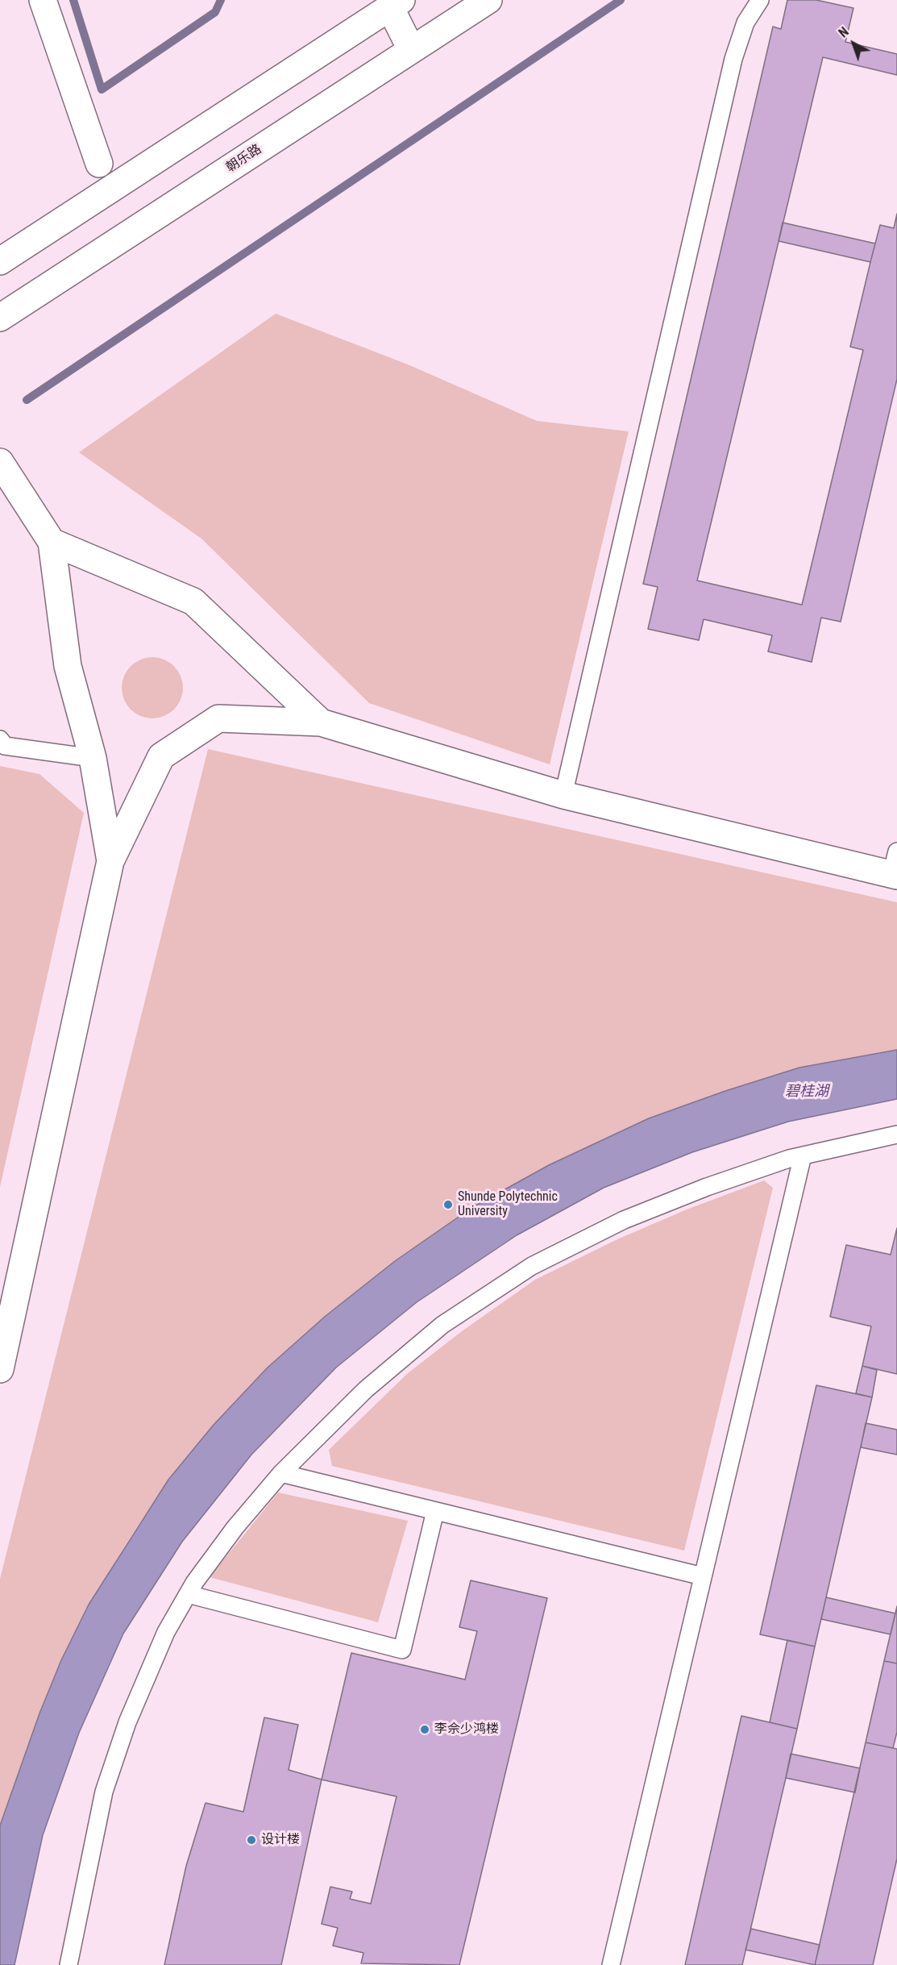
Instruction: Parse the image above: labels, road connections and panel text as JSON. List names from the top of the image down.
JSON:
{
  "streets": {
    "street": ["朝乐路"]
  },
  "water": ["碧桂湖"],
  "places": ["Shunde Polytechnic University", "李佘少鸿楼", "设计楼"],
  "north": "top left"
}
